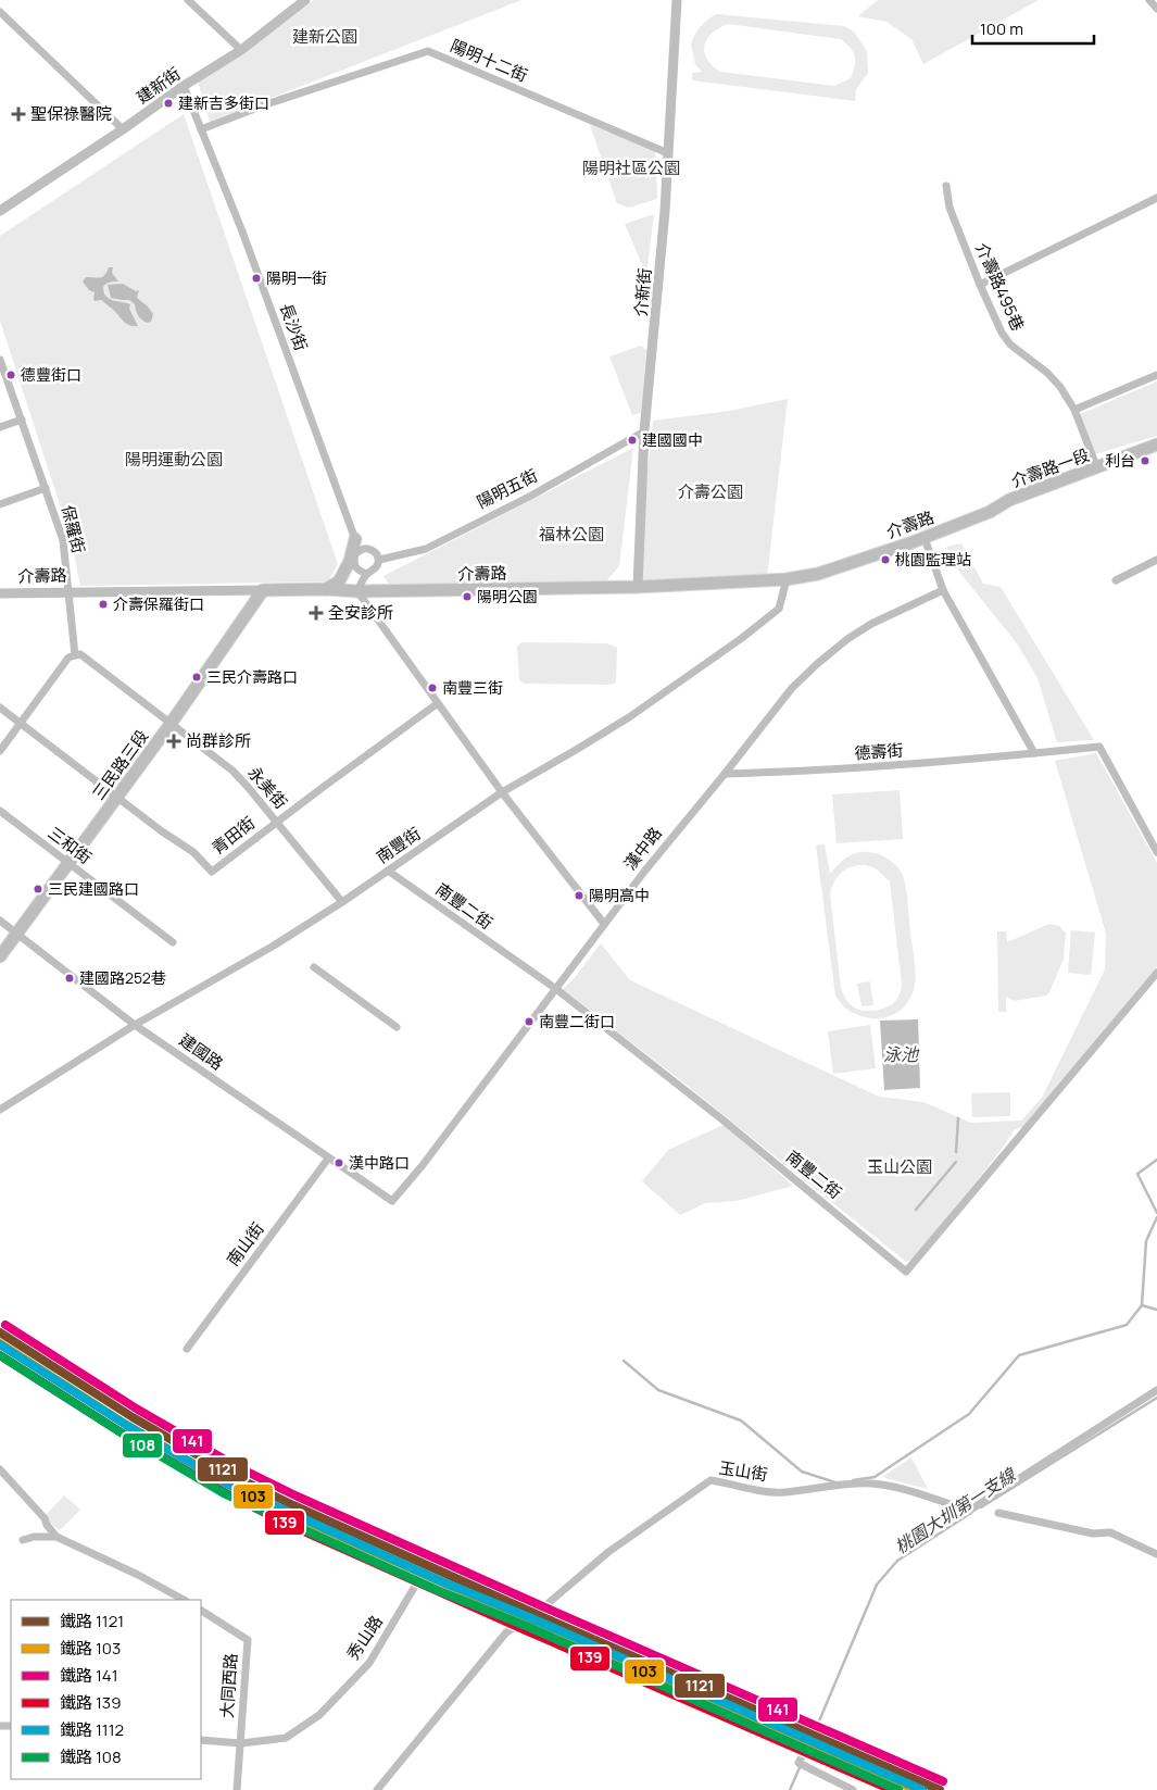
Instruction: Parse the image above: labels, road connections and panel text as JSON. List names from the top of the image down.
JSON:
{
  "streets": {
    "main road": ["介壽路一段", "介壽路", "三民路三段"],
    "street": [
      "陽明十二街",
      "建新街",
      "介壽路495巷",
      "介新街",
      "長沙街",
      "陽明五街",
      "保羅街",
      "德壽街",
      "永美街",
      "青田街",
      "三和街",
      "南豐街",
      "漢中路",
      "南豐二街",
      "建國路",
      "南山街",
      "玉山街",
      "秀山路",
      "大同西路"
    ]
  },
  "crossings": [
    ["陽明十二街", "介新街"],
    ["陽明十二街", "長沙街"],
    ["建新街", "長沙街"],
    ["介壽路495巷", "介壽路一段"],
    ["介新街", "陽明五街"],
    ["介新街", "介壽路"],
    ["長沙街", "陽明五街"],
    ["介壽路一段", "介壽路"],
    ["介壽路", "保羅街"],
    ["介壽路", "三民路三段"],
    ["介壽路", "南豐街"],
    ["保羅街", "永美街"],
    ["德壽街", "漢中路"],
    ["三民路三段", "永美街"],
    ["三民路三段", "青田街"],
    ["三民路三段", "三和街"],
    ["三民路三段", "建國路"],
    ["永美街", "青田街"],
    ["永美街", "南豐街"],
    ["南豐街", "南豐二街"],
    ["南豐街", "建國路"],
    ["漢中路", "南豐二街"],
    ["漢中路", "建國路"],
    ["建國路", "南山街"],
    ["玉山街", "秀山路"],
    ["秀山路", "大同西路"]
  ],
  "water": ["泳池", "桃園大圳第一支線"],
  "parks": [
    "建新公園",
    "陽明社區公園",
    "陽明運動公園",
    "介壽公園",
    "福林公園",
    "玉山公園"
  ],
  "places": {
    "other": [
      "建新吉多街口",
      "陽明一街",
      "德豐街口",
      "建國國中",
      "利台",
      "桃園監理站",
      "陽明公園",
      "介壽保羅街口",
      "三民介壽路口",
      "南豐三街",
      "三民建國路口",
      "陽明高中",
      "建國路252巷",
      "南豐二街口",
      "漢中路口"
    ],
    "health": ["聖保祿醫院", "全安診所", "尚群診所"]
  },
  "lines": [
    "rail line 141",
    "rail line 1121",
    "rail line 103",
    "rail line 1112",
    "rail line 139",
    "rail line 108"
  ],
  "legend": [
    "鐵路 1121",
    "鐵路 103",
    "鐵路 141",
    "鐵路 139",
    "鐵路 1112",
    "鐵路 108"
  ],
  "scale_bar": "100 m"
}
